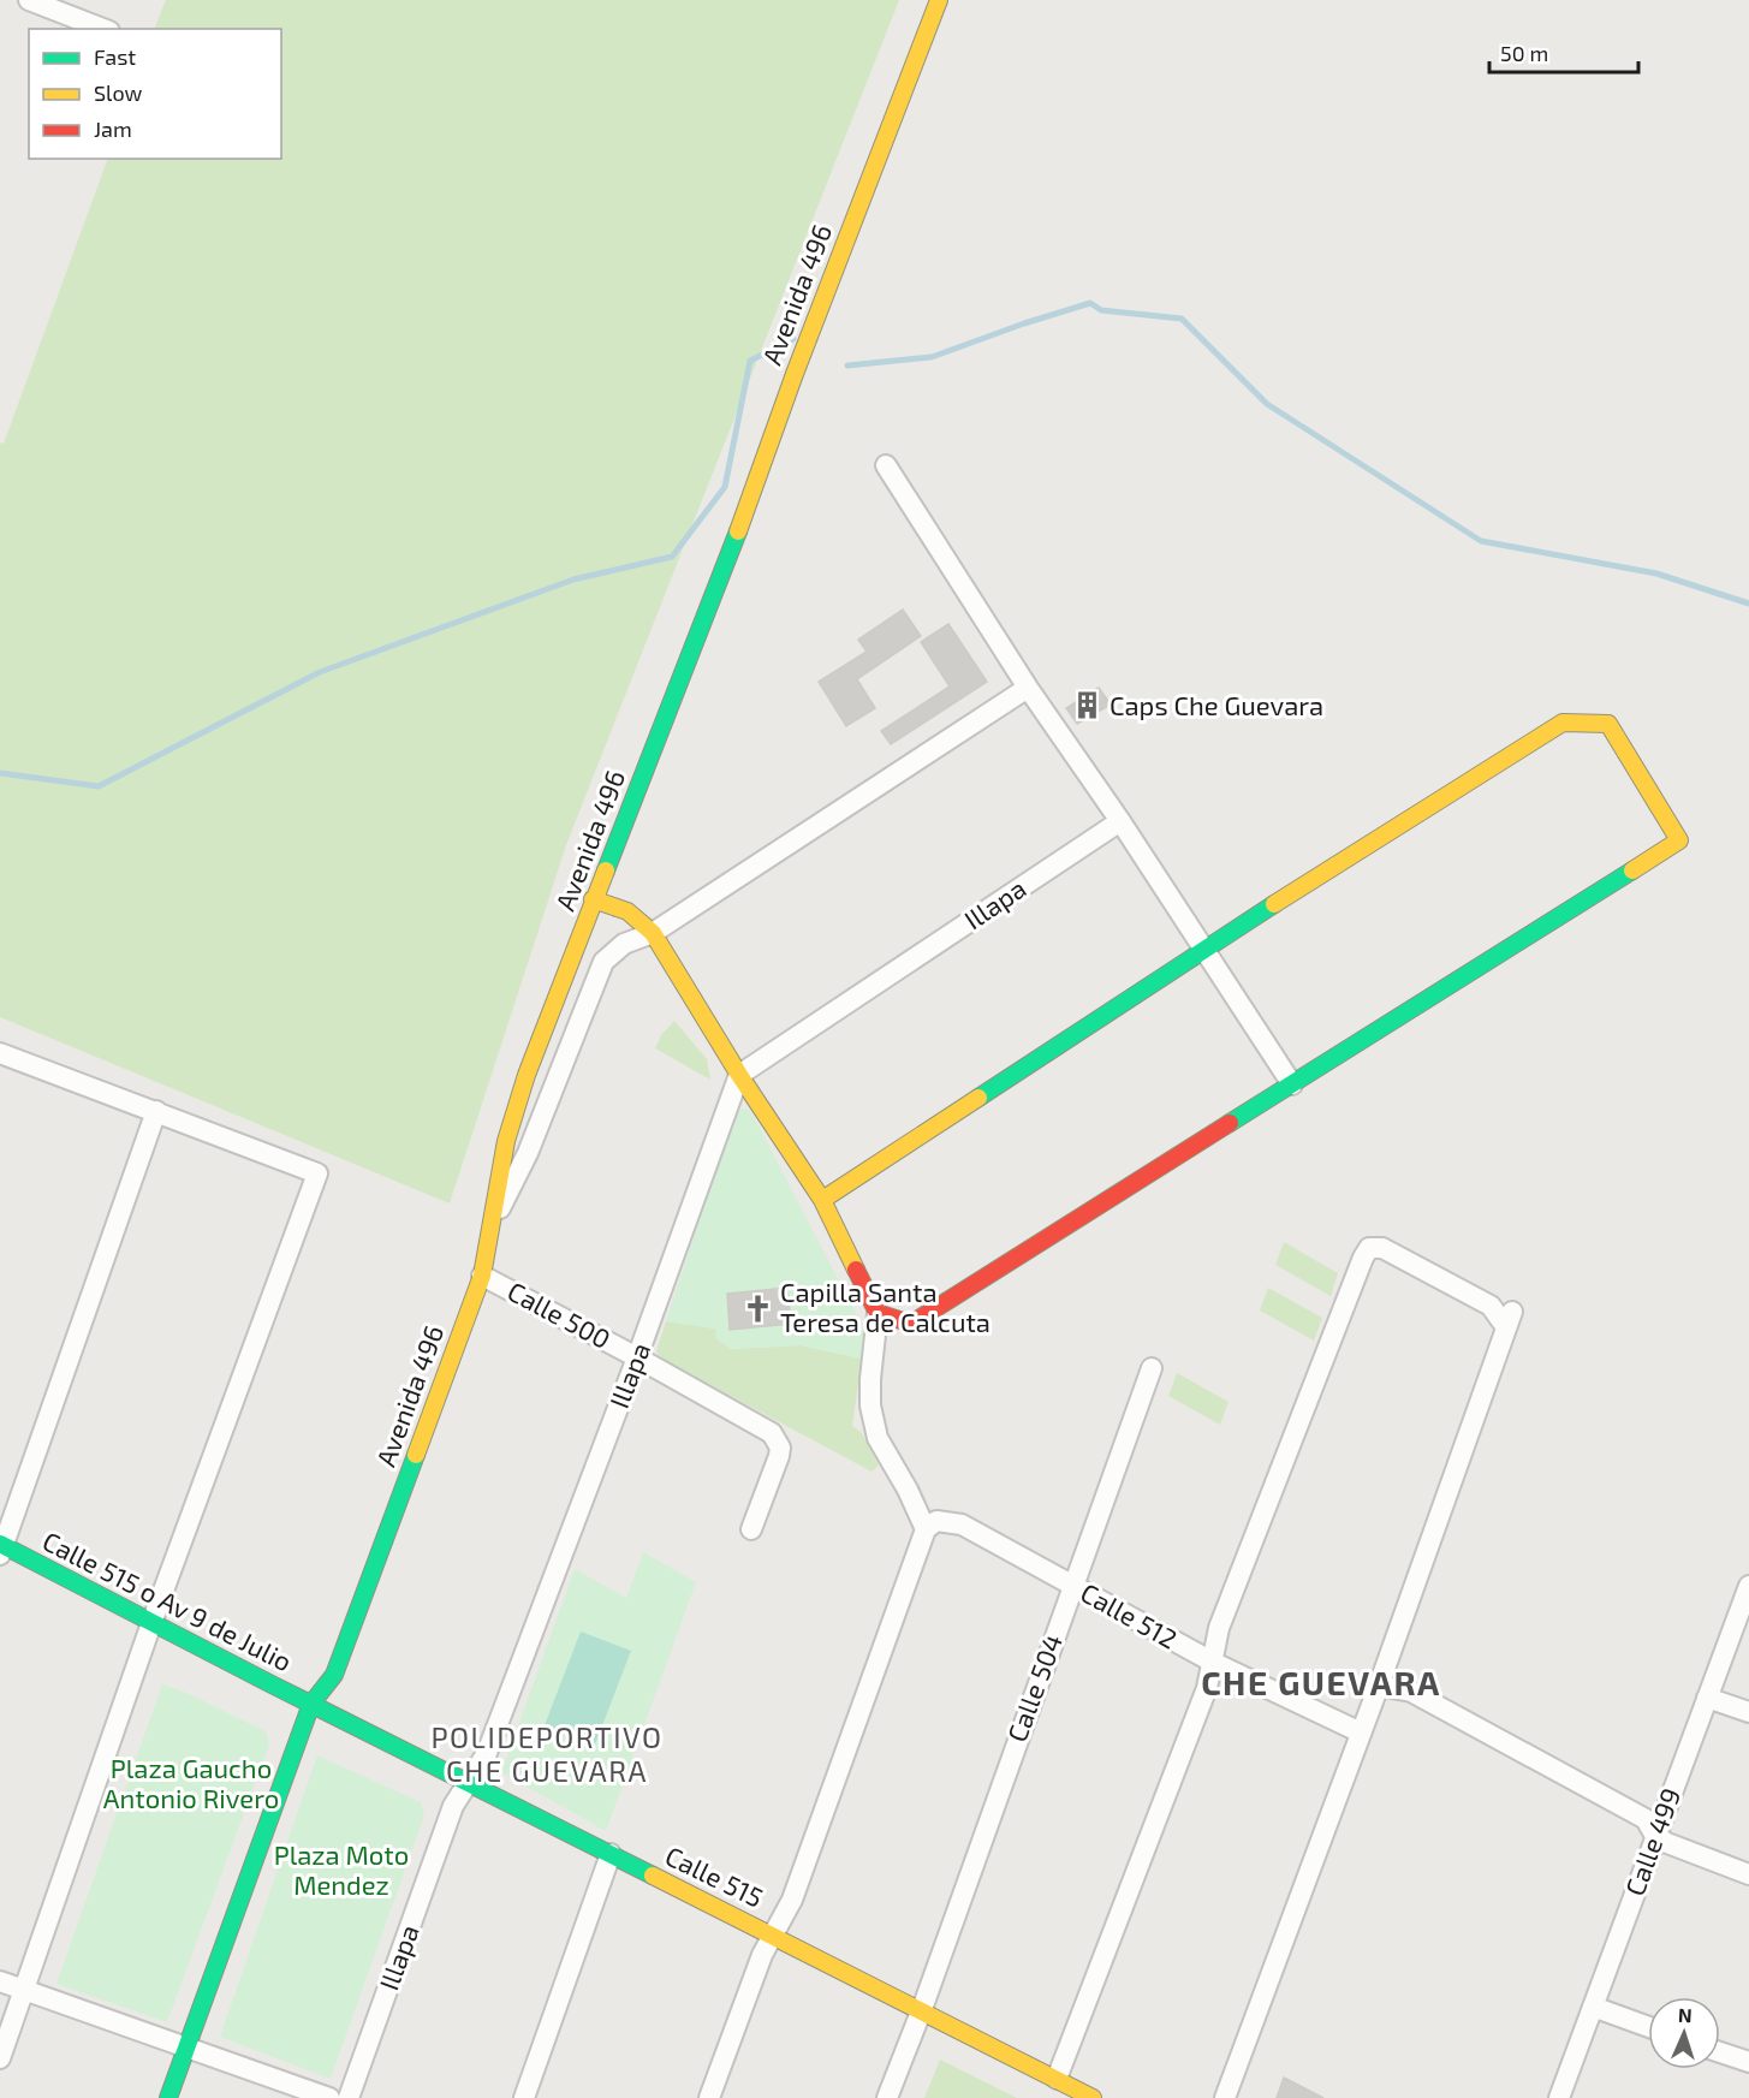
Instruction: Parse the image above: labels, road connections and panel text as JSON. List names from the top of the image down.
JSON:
{
  "streets": {
    "street": [
      "Avenida 496",
      "Illapa",
      "Calle 500",
      "Calle 515 o Av 9 de Julio",
      "Calle 512",
      "Calle 504",
      "Calle 499",
      "Calle 515"
    ]
  },
  "crossings": [
    ["Avenida 496", "Calle 500"],
    ["Avenida 496", "Calle 515 o Av 9 de Julio"],
    ["Avenida 496", "Calle 515"],
    ["Illapa", "Calle 500"],
    ["Illapa", "Calle 515"],
    ["Calle 515 o Av 9 de Julio", "Calle 515"],
    ["Calle 512", "Calle 504"],
    ["Calle 504", "Calle 515"]
  ],
  "districts": ["CHE GUEVARA", "POLIDEPORTIVO CHE GUEVARA"],
  "parks": ["Plaza Gaucho Antonio Rivero", "Plaza Moto Mendez"],
  "places": {
    "building": ["Caps Che Guevara"],
    "church": ["Capilla Santa Teresa de Calcuta"]
  },
  "legend": ["Fast", "Slow", "Jam"],
  "scale_bar": "50 m",
  "north": "top"
}
